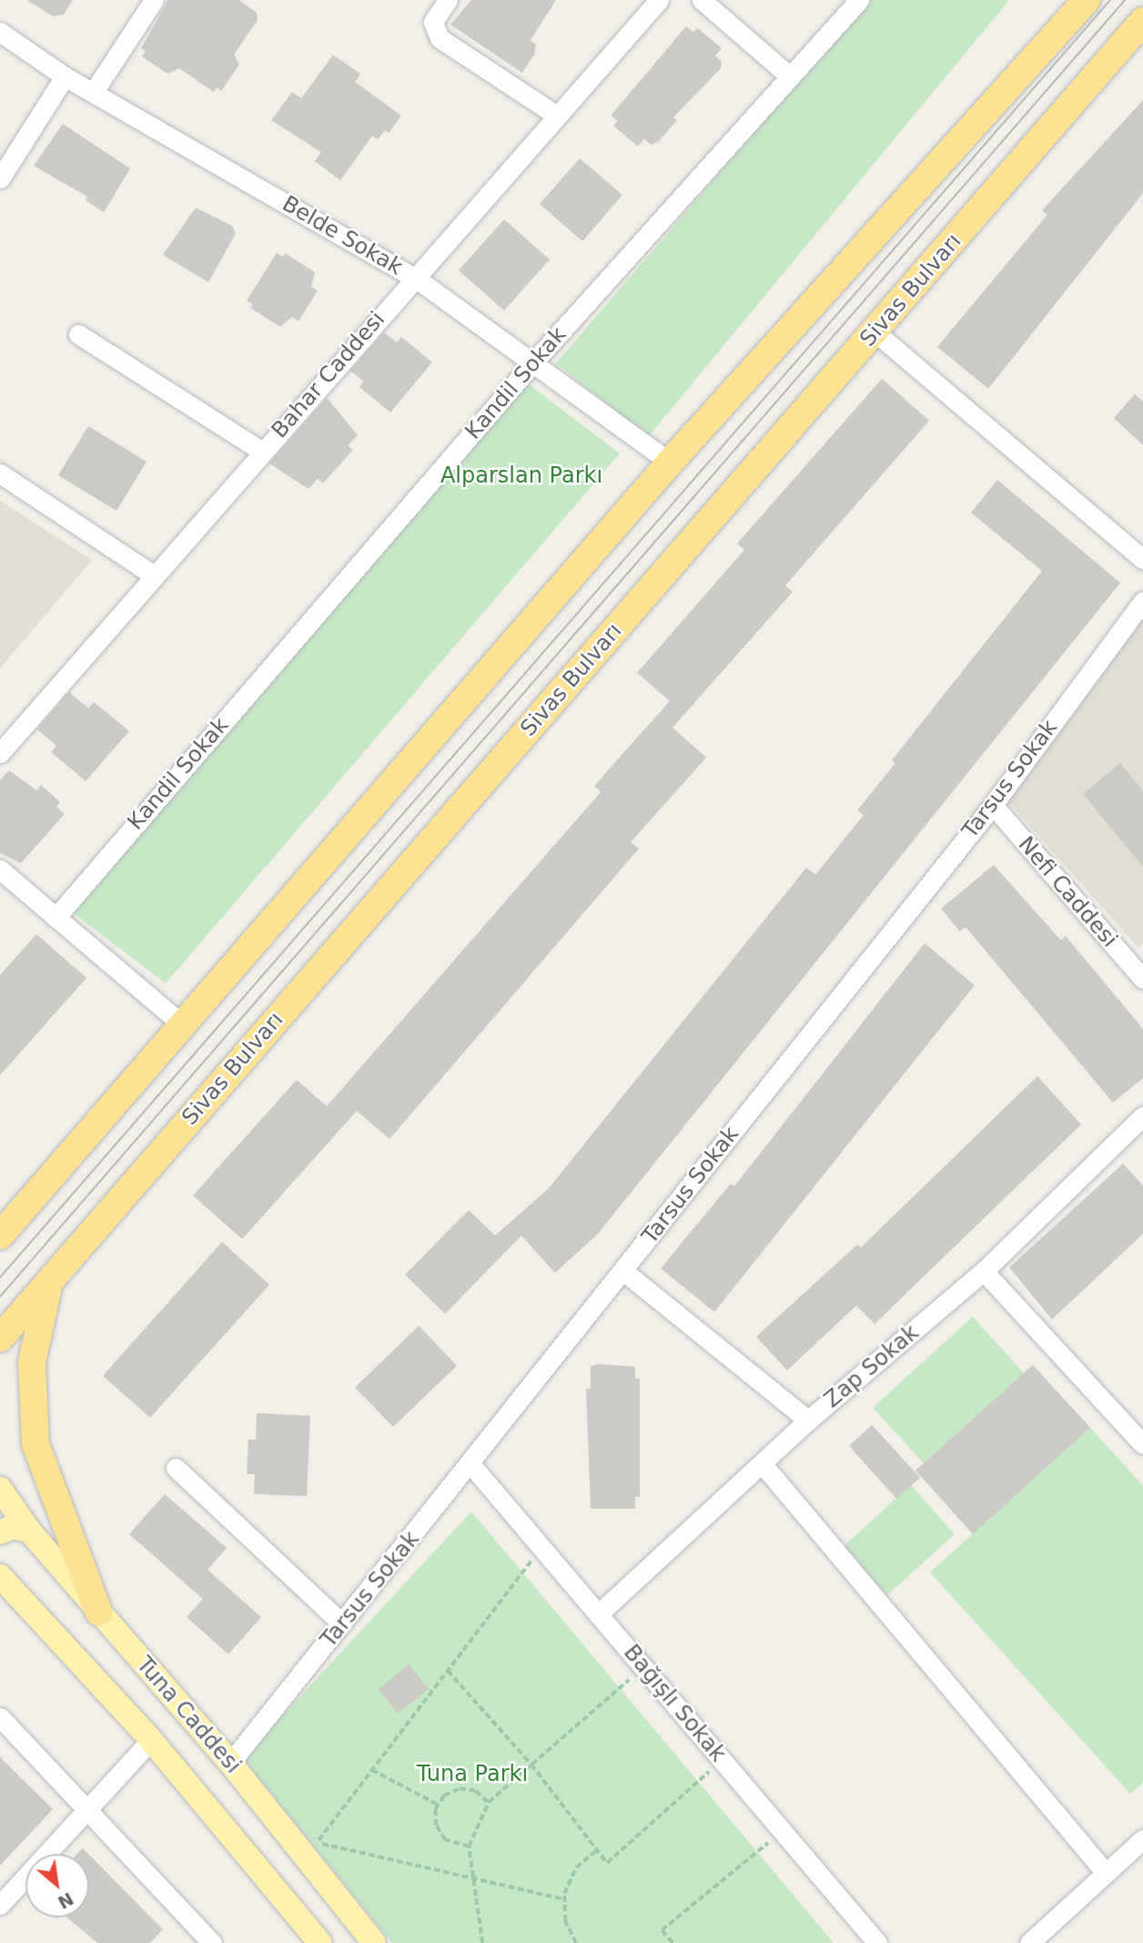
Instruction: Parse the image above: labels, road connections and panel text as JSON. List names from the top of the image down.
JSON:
{
  "streets": {
    "highway": ["Sivas Bulvarı"],
    "main road": ["Tuna Caddesi"],
    "street": [
      "Belde Sokak",
      "Bahar Caddesi",
      "Kandil Sokak",
      "Tarsus Sokak",
      "Nefi Caddesi",
      "Zap Sokak",
      "Bağışlı Sokak"
    ]
  },
  "crossings": [
    ["Belde Sokak", "Bahar Caddesi"],
    ["Belde Sokak", "Kandil Sokak"],
    ["Tarsus Sokak", "Nefi Caddesi"],
    ["Tarsus Sokak", "Bağışlı Sokak"],
    ["Tarsus Sokak", "Tuna Caddesi"],
    ["Zap Sokak", "Bağışlı Sokak"]
  ],
  "parks": ["Alparslan Parkı", "Tuna Parkı"],
  "north": "bottom right"
}
